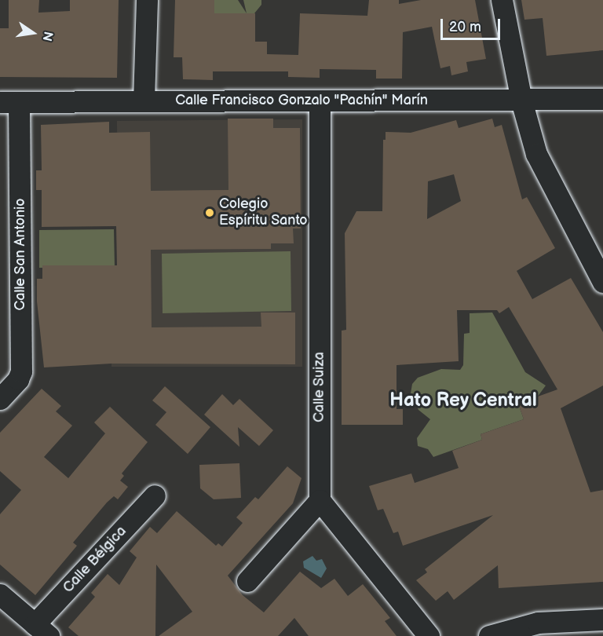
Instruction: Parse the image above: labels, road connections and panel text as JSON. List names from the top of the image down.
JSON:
{
  "streets": {
    "street": [
      "Calle Francisco Gonzalo \"Pachín\" Marín",
      "Calle San Antonio",
      "Calle Suiza",
      "Calle Bélgica"
    ]
  },
  "crossings": [
    ["Calle Francisco Gonzalo \"Pachín\" Marín", "Calle San Antonio"],
    ["Calle Francisco Gonzalo \"Pachín\" Marín", "Calle Suiza"]
  ],
  "districts": ["Hato Rey Central"],
  "places": ["Colegio Espíritu Santo"],
  "scale_bar": "20 m",
  "north": "right"
}
